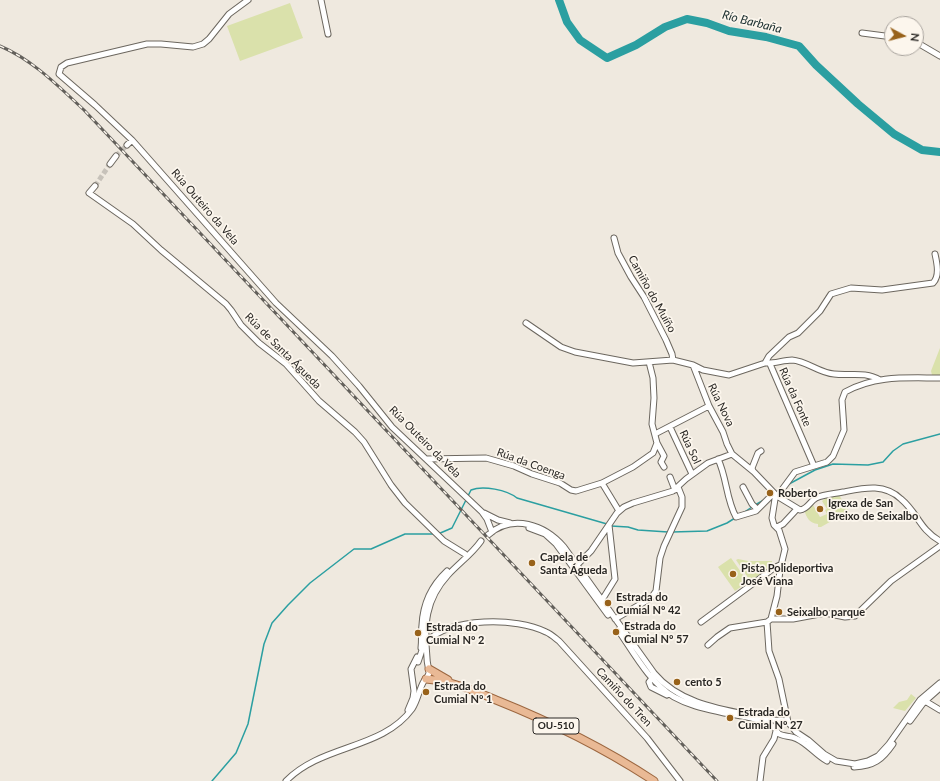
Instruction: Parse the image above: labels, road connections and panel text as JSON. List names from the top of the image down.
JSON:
{
  "streets": {
    "main road": ["OU-510"],
    "street": [
      "Rúa Outeiro da Vela",
      "Camiño do Muíño",
      "Rúa de Santa Águeda",
      "Rúa da Fonte",
      "Rúa Nova",
      "Rúa Sol",
      "Rúa da Coenga",
      "Camiño do Tren"
    ]
  },
  "crossings": [
    ["Rúa Outeiro da Vela", "Rúa da Coenga"],
    ["Camiño do Muíño", "Rúa da Fonte"],
    ["Rúa da Fonte", "Rúa Nova"]
  ],
  "water": ["Río Barbaña"],
  "places": [
    "Roberto",
    "Igrexa de San Breixo de Seixalbo",
    "Capela de Santa Águeda",
    "Pista Polideportiva José Viana",
    "Estrada do Cumial Nº 42",
    "Seixalbo parque",
    "Estrada do Cumial Nº 57",
    "Estrada do Cumial Nº 2",
    "cento 5",
    "Estrada do Cumial Nº 1",
    "Estrada do Cumial Nº 27"
  ],
  "north": "right"
}
